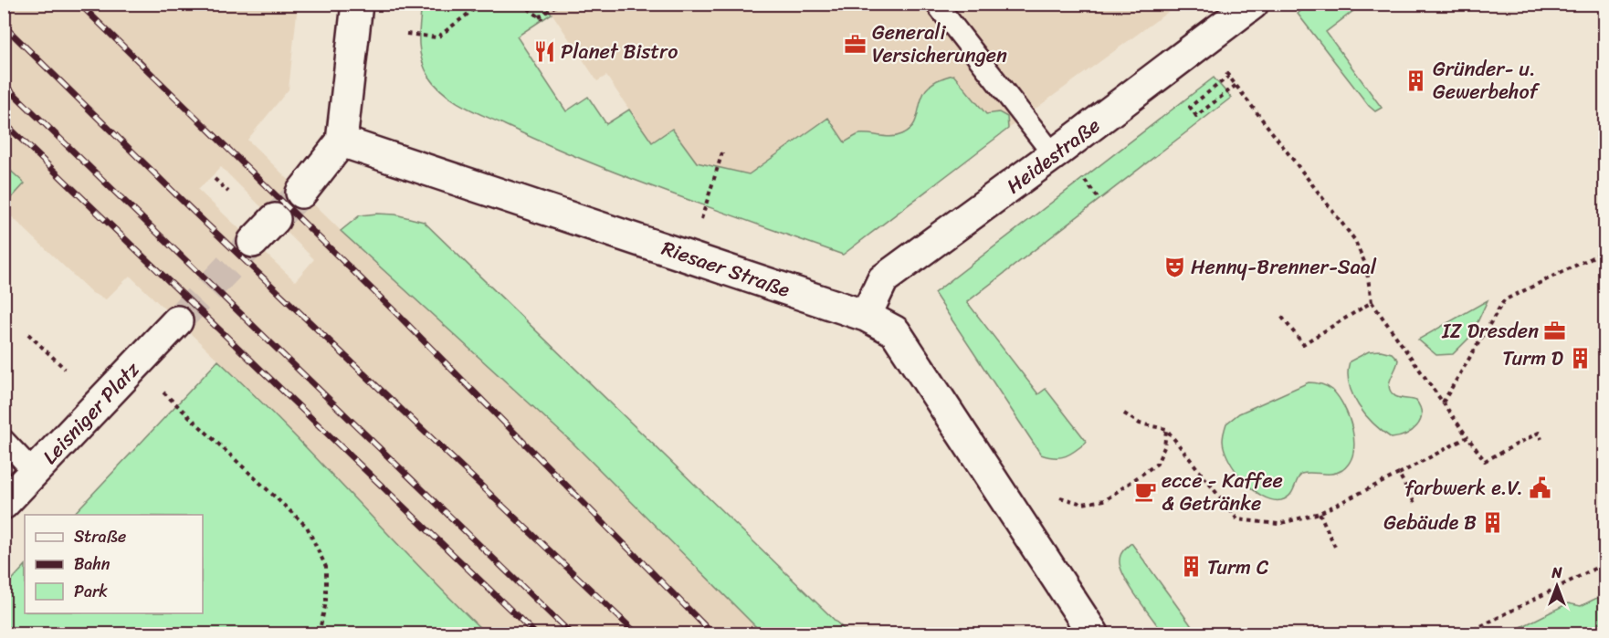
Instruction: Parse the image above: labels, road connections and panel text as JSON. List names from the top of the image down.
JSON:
{
  "streets": {
    "street": ["Heidestraße", "Riesaer Straße", "Leisniger Platz"]
  },
  "crossings": [
    ["Heidestraße", "Riesaer Straße"]
  ],
  "places": {
    "office": ["Generali Versicherungen", "IZ Dresden"],
    "restaurant": ["Planet Bistro"],
    "building": [
      "Gründer- u. Gewerbehof",
      "Turm D",
      "Gebäude B",
      "Turm C"
    ],
    "theatre": ["Henny-Brenner-Saal"],
    "public building": ["farbwerk e.V."],
    "cafe": ["ecce - Kaffee & Getränke"]
  },
  "legend": ["Straße", "Bahn", "Park"],
  "north": "top"
}
